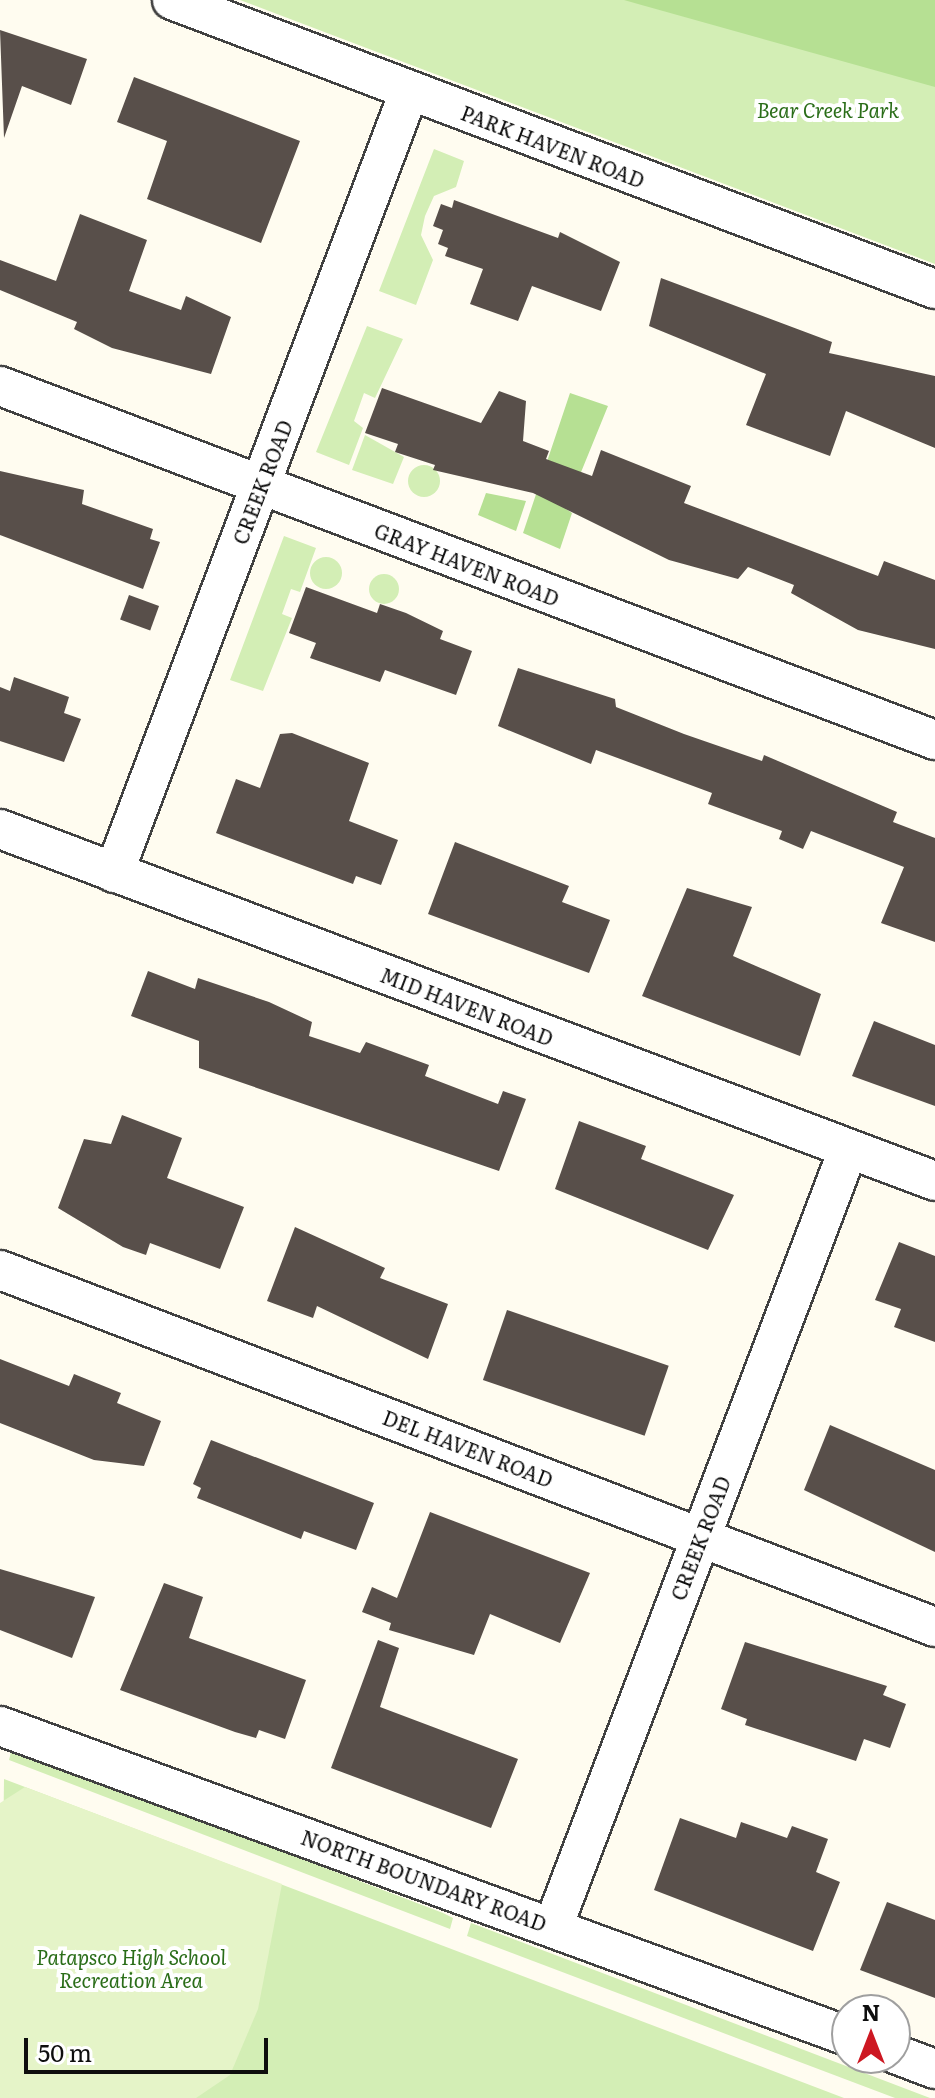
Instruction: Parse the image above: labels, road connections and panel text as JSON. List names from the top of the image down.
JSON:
{
  "streets": {
    "street": [
      "PARK HAVEN ROAD",
      "CREEK ROAD",
      "GRAY HAVEN ROAD",
      "MID HAVEN ROAD",
      "DEL HAVEN ROAD",
      "NORTH BOUNDARY ROAD"
    ]
  },
  "crossings": [
    ["PARK HAVEN ROAD", "CREEK ROAD"],
    ["CREEK ROAD", "GRAY HAVEN ROAD"],
    ["CREEK ROAD", "MID HAVEN ROAD"],
    ["CREEK ROAD", "DEL HAVEN ROAD"],
    ["CREEK ROAD", "NORTH BOUNDARY ROAD"]
  ],
  "parks": ["Bear Creek Park", "Patapsco High School Recreation Area"],
  "scale_bar": "50 m",
  "north": "top"
}
